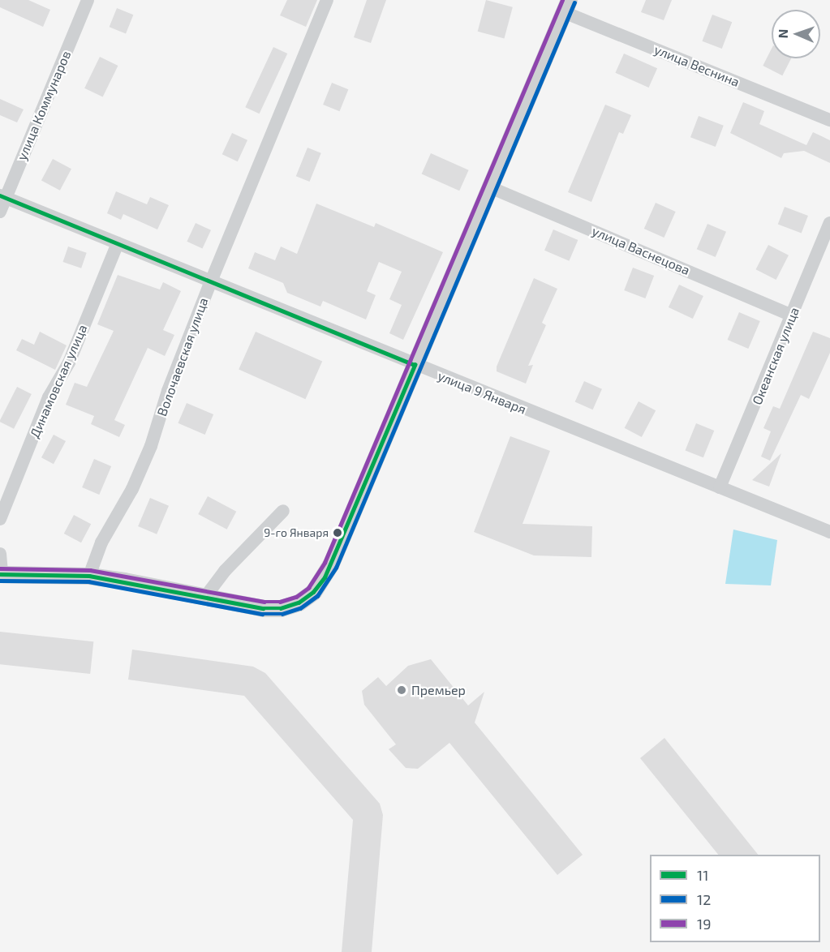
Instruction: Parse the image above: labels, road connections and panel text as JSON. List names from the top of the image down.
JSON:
{
  "streets": {
    "street": [
      "улица Веснина",
      "улица Коммунаров",
      "улица Васнецова",
      "Океанская улица",
      "Волочаевская улица",
      "Динамовская улица",
      "улица 9 Января"
    ]
  },
  "crossings": [
    ["улица Коммунаров", "улица 9 Января"],
    ["улица Васнецова", "Океанская улица"],
    ["Океанская улица", "улица 9 Января"],
    ["Волочаевская улица", "улица 9 Января"],
    ["Динамовская улица", "улица 9 Января"]
  ],
  "places": ["9-го Января", "Премьер"],
  "lines": ["transit line 19", "transit line 12", "transit line 11"],
  "legend": ["11", "12", "19"],
  "north": "left"
}
